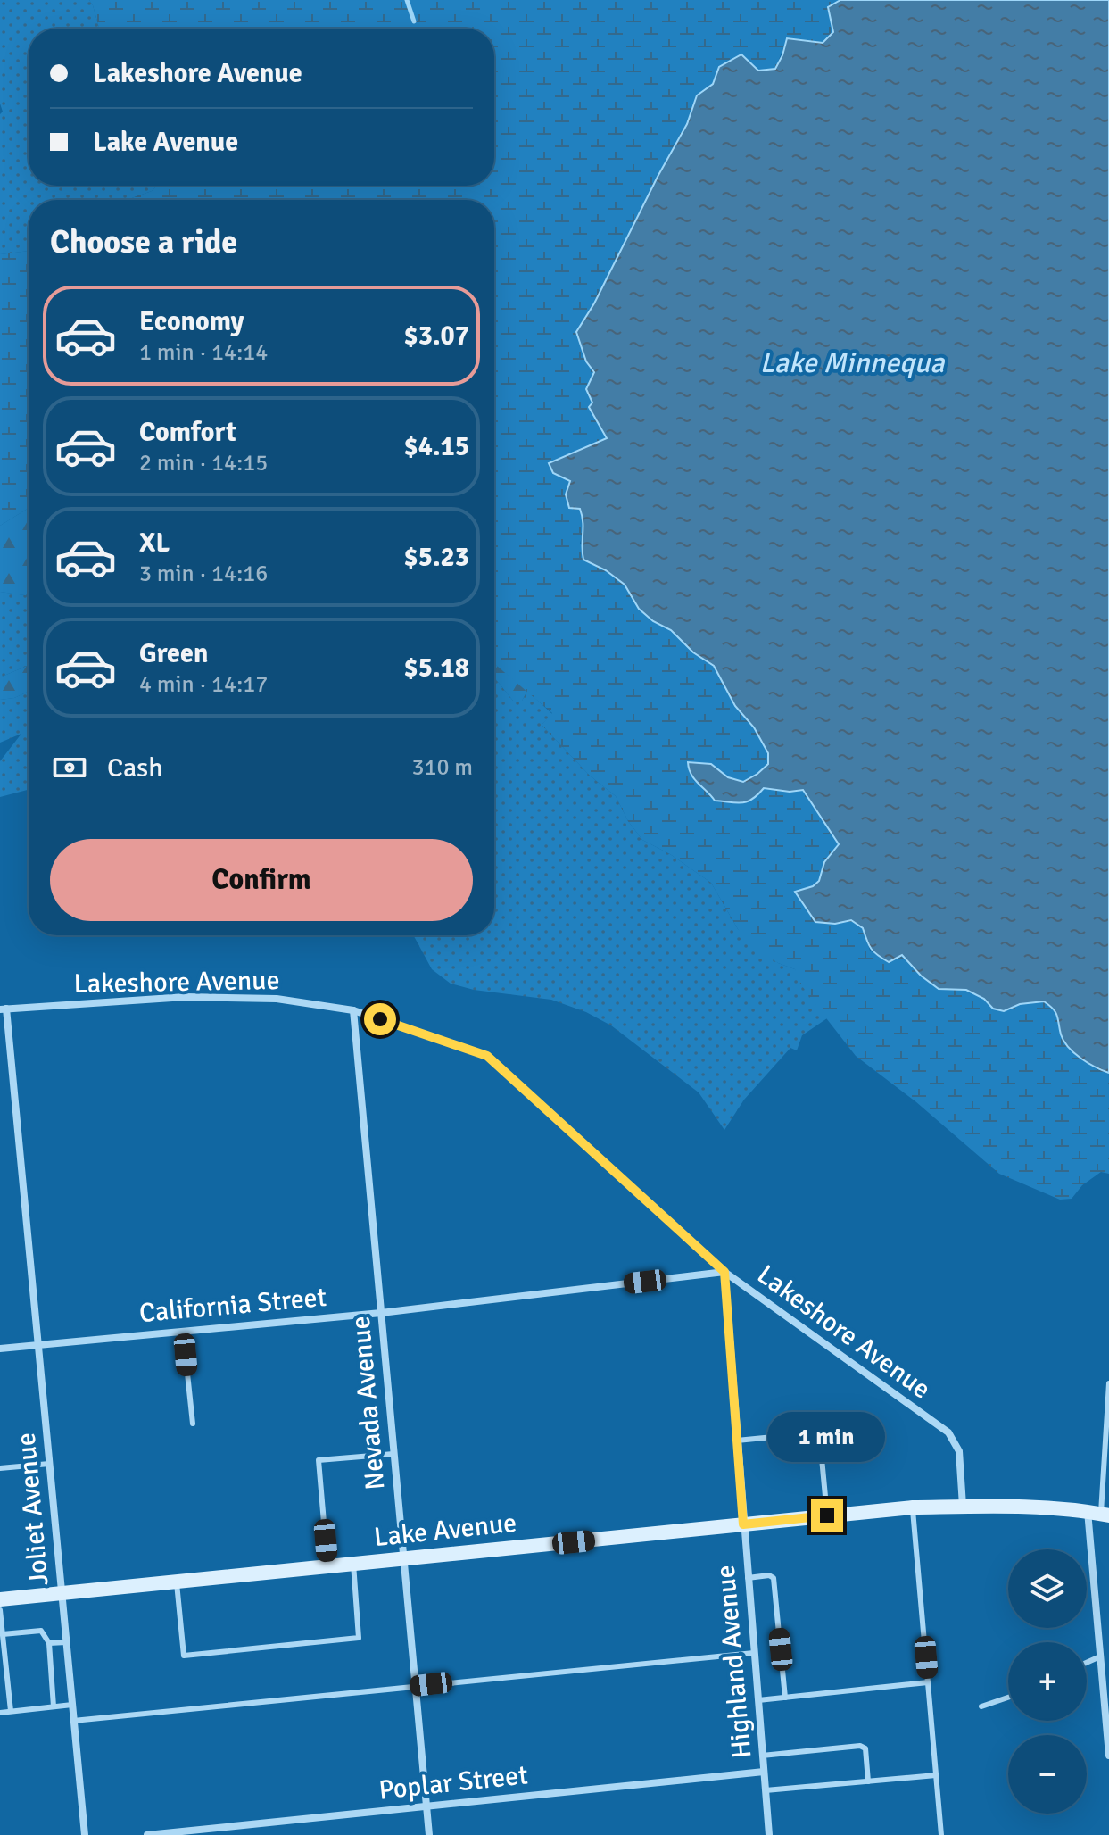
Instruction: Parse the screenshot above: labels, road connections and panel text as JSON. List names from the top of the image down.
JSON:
{
  "streets": {
    "main road": ["Lake Avenue"],
    "street": [
      "Lakeshore Avenue",
      "California Street",
      "Nevada Avenue",
      "Joliet Avenue",
      "Highland Avenue",
      "Poplar Street"
    ]
  },
  "crossings": [
    ["Lakeshore Avenue", "California Street"],
    ["Lakeshore Avenue", "Nevada Avenue"],
    ["Lakeshore Avenue", "Joliet Avenue"],
    ["Lakeshore Avenue", "Lake Avenue"],
    ["Lakeshore Avenue", "Highland Avenue"],
    ["California Street", "Nevada Avenue"],
    ["California Street", "Joliet Avenue"],
    ["California Street", "Highland Avenue"],
    ["Nevada Avenue", "Lake Avenue"],
    ["Nevada Avenue", "Poplar Street"],
    ["Joliet Avenue", "Lake Avenue"],
    ["Lake Avenue", "Highland Avenue"],
    ["Highland Avenue", "Poplar Street"]
  ],
  "water": ["Lake Minnequa"],
  "page": {
    "banner": ["Lakeshore Avenue", "Lake Avenue"],
    "heading": "Choose a ride",
    "list": [
      {
        "name": "Economy",
        "note": "1 min · 14:14",
        "value": "$3.07"
      },
      {
        "name": "Comfort",
        "note": "2 min · 14:15",
        "value": "$4.15"
      },
      {
        "name": "XL",
        "note": "3 min · 14:16",
        "value": "$5.23"
      },
      {
        "name": "Green",
        "note": "4 min · 14:17",
        "value": "$5.18"
      }
    ],
    "pay": ["Cash", "310 m"],
    "buttons": "Confirm",
    "bubble": "1 min",
    "map_buttons": ["+", "−"]
  }
}
